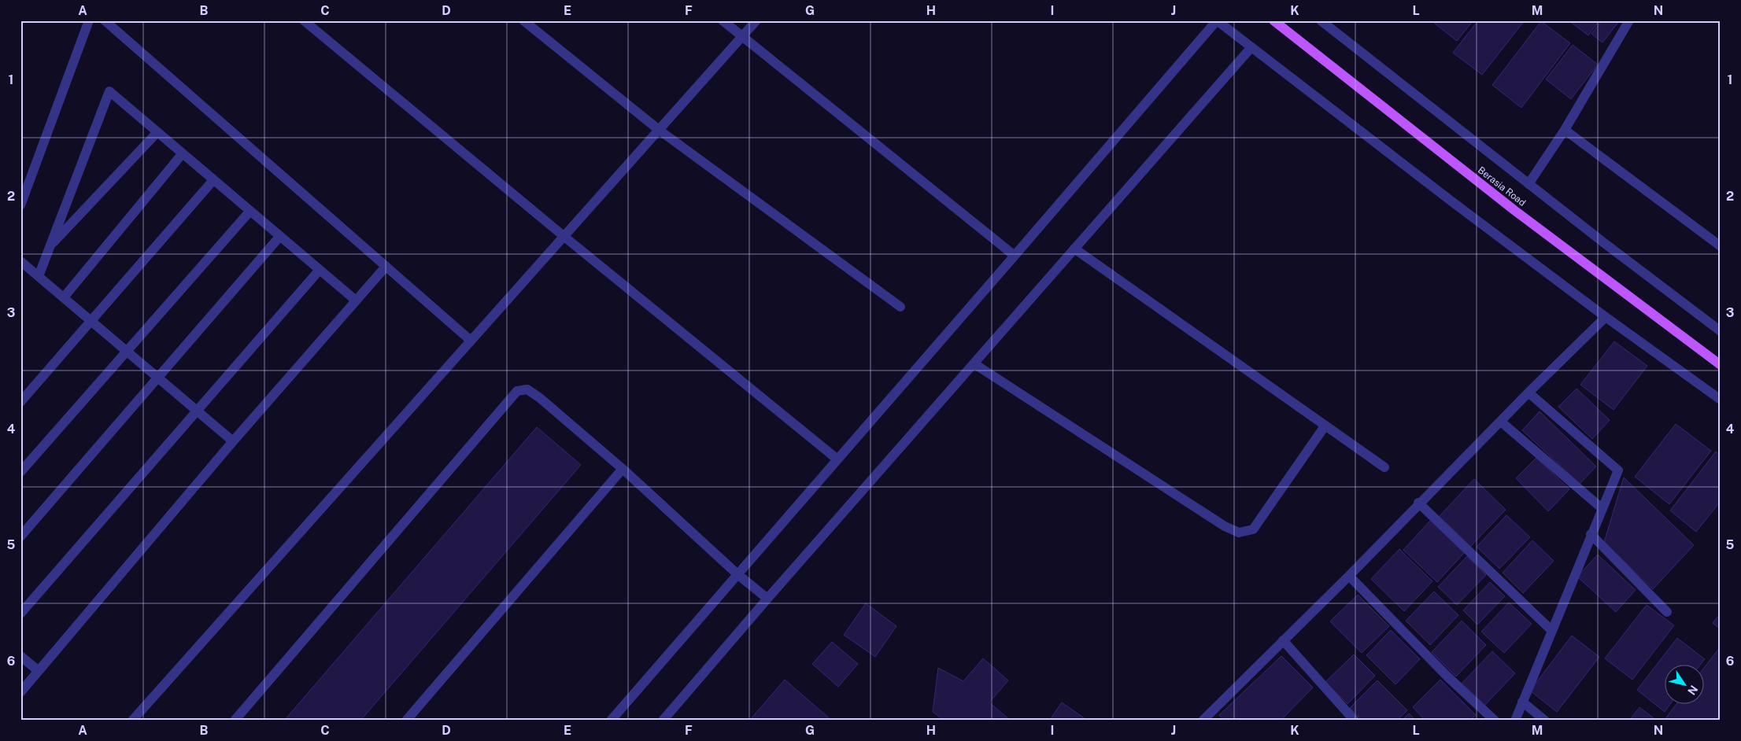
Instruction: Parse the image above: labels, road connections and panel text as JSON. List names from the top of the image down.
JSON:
{
  "streets": {
    "main road": ["Berasia Road"]
  },
  "north": "bottom right",
  "grid": {
    "columns": [
      "A",
      "B",
      "C",
      "D",
      "E",
      "F",
      "G",
      "H",
      "I",
      "J",
      "K",
      "L",
      "M",
      "N"
    ],
    "rows": [
      "1",
      "2",
      "3",
      "4",
      "5",
      "6"
    ]
  }
}
